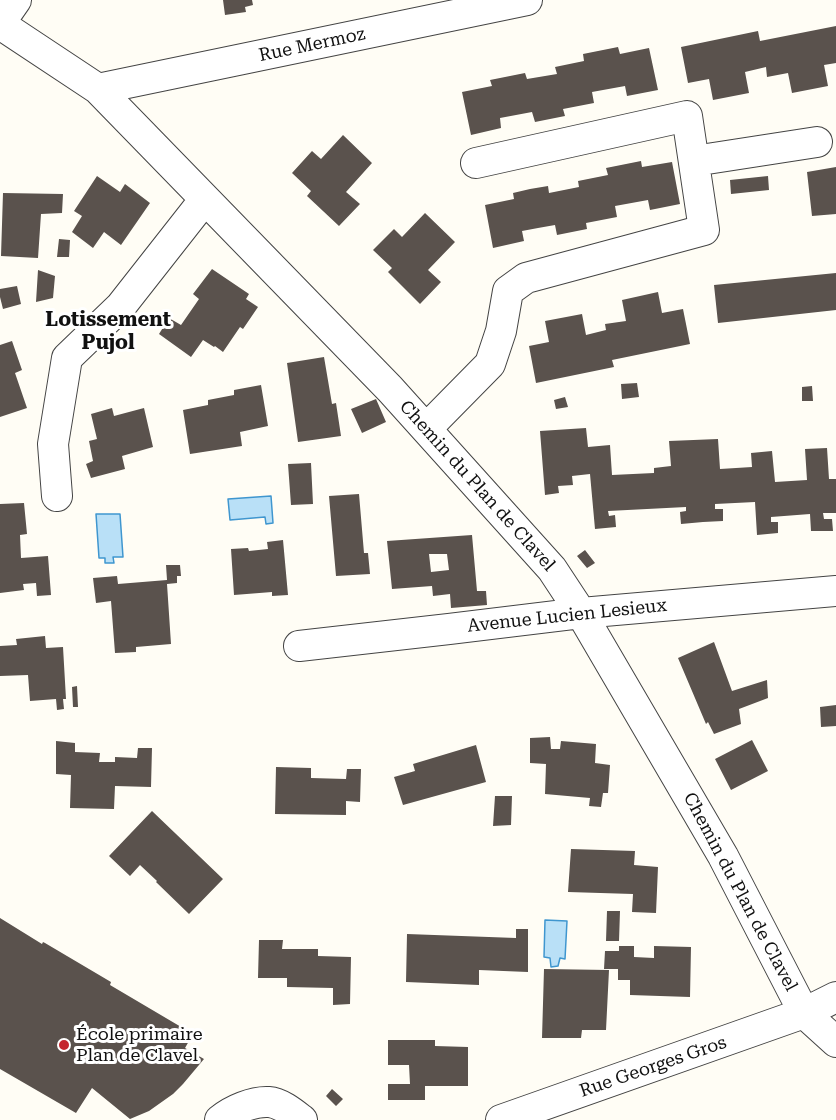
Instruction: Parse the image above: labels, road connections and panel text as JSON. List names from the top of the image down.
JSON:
{
  "streets": {
    "street": [
      "Rue Mermoz",
      "Chemin du Plan de Clavel",
      "Avenue Lucien Lesieux",
      "Rue Georges Gros"
    ]
  },
  "crossings": [
    ["Rue Mermoz", "Chemin du Plan de Clavel"],
    ["Chemin du Plan de Clavel", "Avenue Lucien Lesieux"],
    ["Chemin du Plan de Clavel", "Rue Georges Gros"]
  ],
  "districts": ["Lotissement Pujol"],
  "places": ["École primaire Plan de Clavel"]
}
